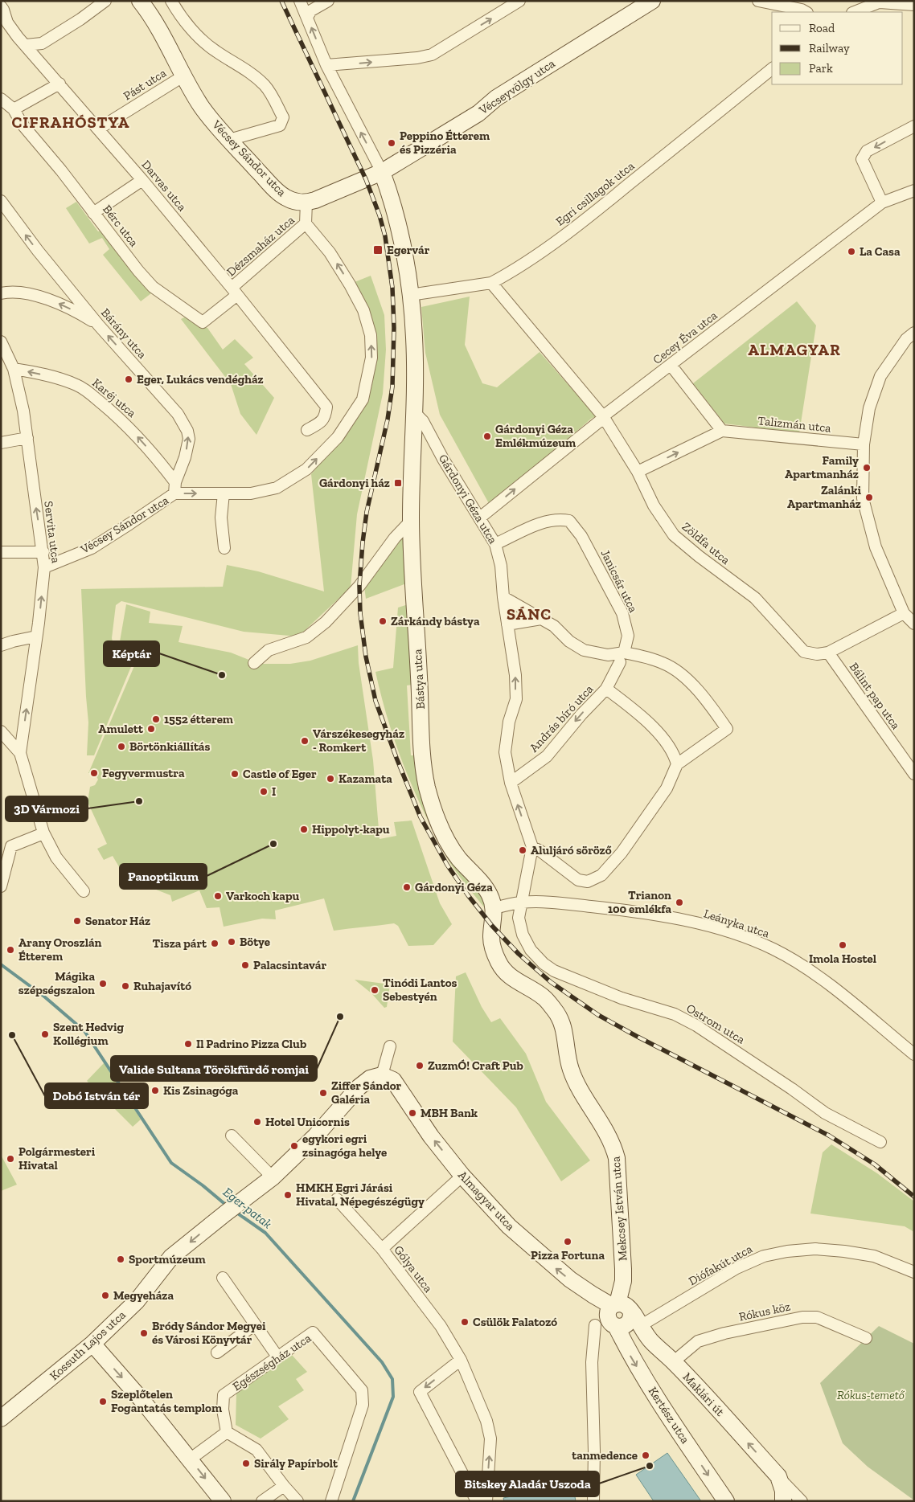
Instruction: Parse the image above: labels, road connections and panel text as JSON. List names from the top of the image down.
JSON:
{
  "streets": {
    "street": [
      "Pást utca",
      "Vécseyvölgy utca",
      "Vécsey Sándor utca",
      "Darvas utca",
      "Egri csillagok utca",
      "Bérc utca",
      "Dézsmaház utca",
      "Bárány utca",
      "Cecey Éva utca",
      "Karéj utca",
      "Talizmán utca",
      "Gárdonyi Géza utca",
      "Servita utca",
      "Zöldfa utca",
      "Janicsár utca",
      "Bástya utca",
      "Bálint pap utca",
      "András bíró utca",
      "Leányka utca",
      "Ostrom utca",
      "Almagyar utca",
      "Mekcsey István utca",
      "Diófakút utca",
      "Gólya utca",
      "Rókus köz",
      "Kossuth Lajos utca",
      "Egészségház utca",
      "Maklári út",
      "Kertész utca"
    ]
  },
  "crossings": [
    ["Pást utca", "Vécsey Sándor utca"],
    ["Pást utca", "Darvas utca"],
    ["Vécseyvölgy utca", "Vécsey Sándor utca"],
    ["Vécsey Sándor utca", "Dézsmaház utca"],
    ["Vécsey Sándor utca", "Bárány utca"],
    ["Vécsey Sándor utca", "Servita utca"],
    ["Darvas utca", "Bérc utca"],
    ["Darvas utca", "Dézsmaház utca"],
    ["Egri csillagok utca", "Zöldfa utca"],
    ["Bérc utca", "Dézsmaház utca"],
    ["Bárány utca", "Karéj utca"],
    ["Cecey Éva utca", "Gárdonyi Géza utca"],
    ["Cecey Éva utca", "Zöldfa utca"],
    ["Karéj utca", "Servita utca"],
    ["Gárdonyi Géza utca", "Janicsár utca"],
    ["Gárdonyi Géza utca", "Bástya utca"],
    ["Gárdonyi Géza utca", "András bíró utca"],
    ["Gárdonyi Géza utca", "Leányka utca"],
    ["Gárdonyi Géza utca", "Ostrom utca"],
    ["Zöldfa utca", "Bálint pap utca"],
    ["Janicsár utca", "András bíró utca"],
    ["Bástya utca", "Leányka utca"],
    ["Bástya utca", "Mekcsey István utca"],
    ["Leányka utca", "Ostrom utca"],
    ["Leányka utca", "Mekcsey István utca"],
    ["Almagyar utca", "Mekcsey István utca"],
    ["Almagyar utca", "Kossuth Lajos utca"],
    ["Almagyar utca", "Maklári út"],
    ["Almagyar utca", "Kertész utca"],
    ["Mekcsey István utca", "Maklári út"],
    ["Mekcsey István utca", "Kertész utca"],
    ["Diófakút utca", "Maklári út"],
    ["Rókus köz", "Maklári út"],
    ["Maklári út", "Kertész utca"]
  ],
  "one_way": [
    "Bárány utca",
    "Gárdonyi Géza utca",
    "Servita utca",
    "András bíró utca",
    "Almagyar utca",
    "Gólya utca",
    "Kossuth Lajos utca",
    "Maklári út",
    "Kertész utca"
  ],
  "districts": ["CIFRAHÓSTYA", "ALMAGYAR", "SÁNC"],
  "water": ["Eger-patak"],
  "parks": ["Rókus-temető"],
  "places": {
    "other": [
      "Peppino Étterem és Pizzéria",
      "La Casa",
      "Eger, Lukács vendégház",
      "Gárdonyi Géza Emlékmúzeum",
      "Family Apartmanház",
      "Zalánki Apartmanház",
      "Zárkándy bástya",
      "Képtár",
      "1552 étterem",
      "Amulett",
      "Várszékesegyház - Romkert",
      "Börtönkiállítás",
      "Fegyvermustra",
      "Castle of Eger",
      "Kazamata",
      "I",
      "3D Vármozi",
      "Hippolyt-kapu",
      "Panoptikum",
      "Aluljáró söröző",
      "Gárdonyi Géza",
      "Varkoch kapu",
      "Trianon 100 emlékfa",
      "Senator Ház",
      "Bötye",
      "Tisza párt",
      "Imola Hostel",
      "Arany Oroszlán Étterem",
      "Palacsintavár",
      "Mágika szépségszalon",
      "Ruhajavító",
      "Tinódi Lantos Sebestyén",
      "Valide Sultana Törökfürdő romjai",
      "Szent Hedvig Kollégium",
      "Dobó István tér",
      "Il Padrino Pizza Club",
      "ZuzmÓ! Craft Pub",
      "Kis Zsinagóga",
      "Ziffer Sándor Galéria",
      "MBH Bank",
      "Hotel Unicornis",
      "egykori egri zsinagóga helye",
      "Polgármesteri Hivatal",
      "HMKH Egri Járási Hivatal, Népegészégügy",
      "Pizza Fortuna",
      "Sportmúzeum",
      "Megyeháza",
      "Csülök Falatozó",
      "Bródy Sándor Megyei és Városi Könyvtár",
      "Szeplőtelen Fogantatás templom",
      "tanmedence",
      "Sirály Papírbolt",
      "Bitskey Aladár Uszoda"
    ],
    "transit": ["Egervár", "Gárdonyi ház"]
  },
  "legend": ["Road", "Railway", "Park"]
}
